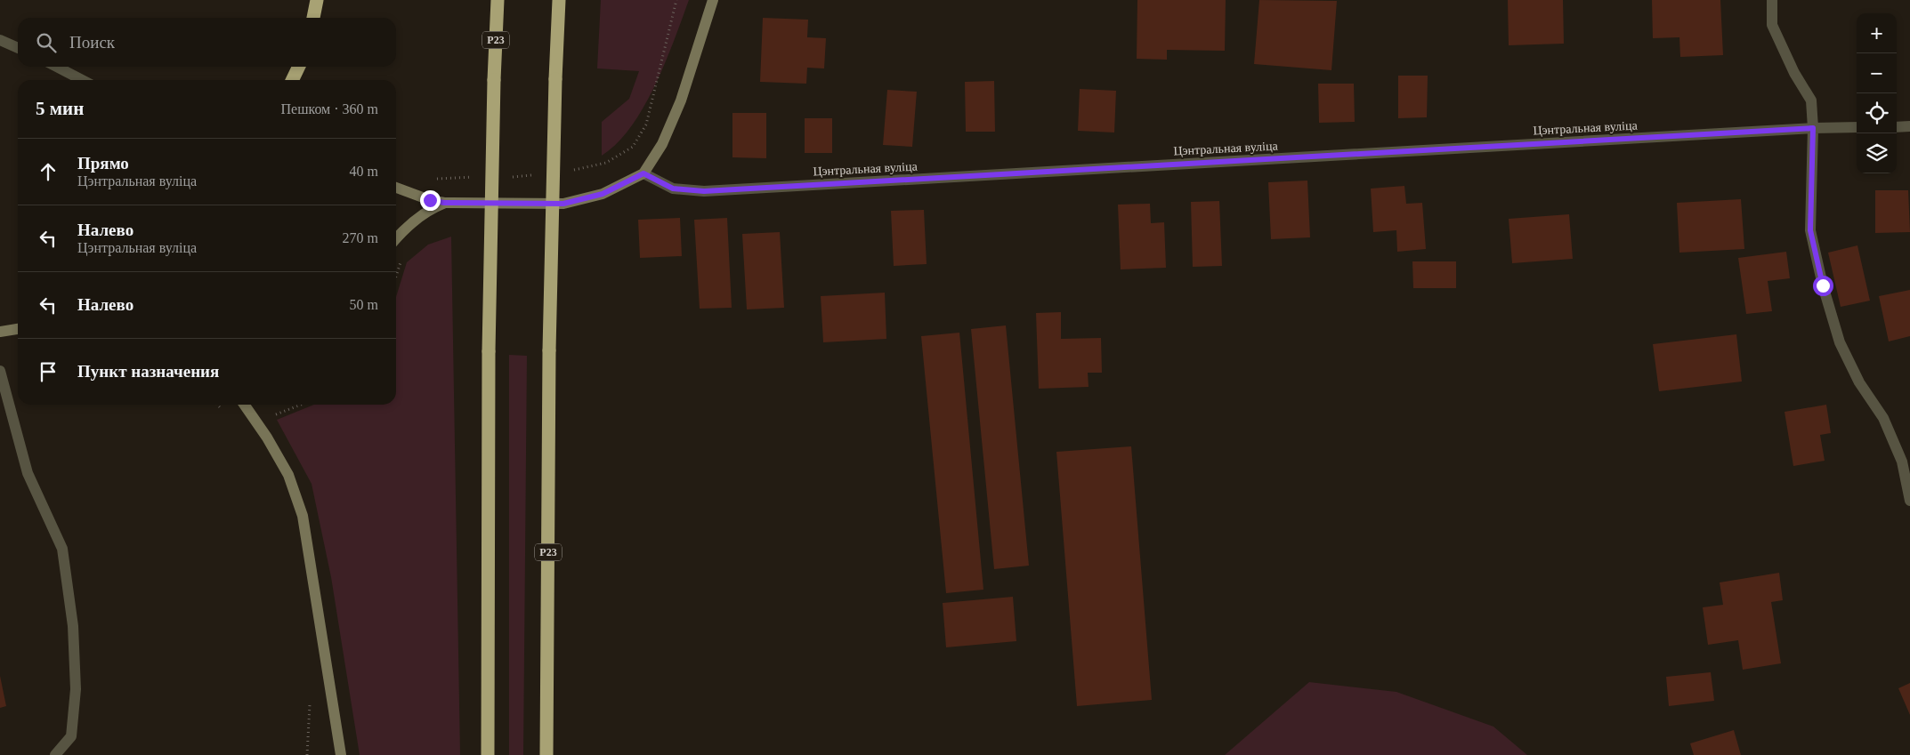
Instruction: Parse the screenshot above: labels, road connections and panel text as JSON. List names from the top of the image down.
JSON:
{
  "streets": {
    "highway": ["Р23"],
    "street": ["Цэнтральная вуліца"]
  },
  "page": {
    "map_buttons": ["+", "−"],
    "search": "Поиск",
    "heading": ["5 мин", "Пешком · 360 m"],
    "list": [
      ["Прямо", "Цэнтральная вуліца", "40 m"],
      ["Налево", "Цэнтральная вуліца", "270 m"],
      ["Налево", "50 m"],
      "Пункт назначения"
    ]
  }
}
